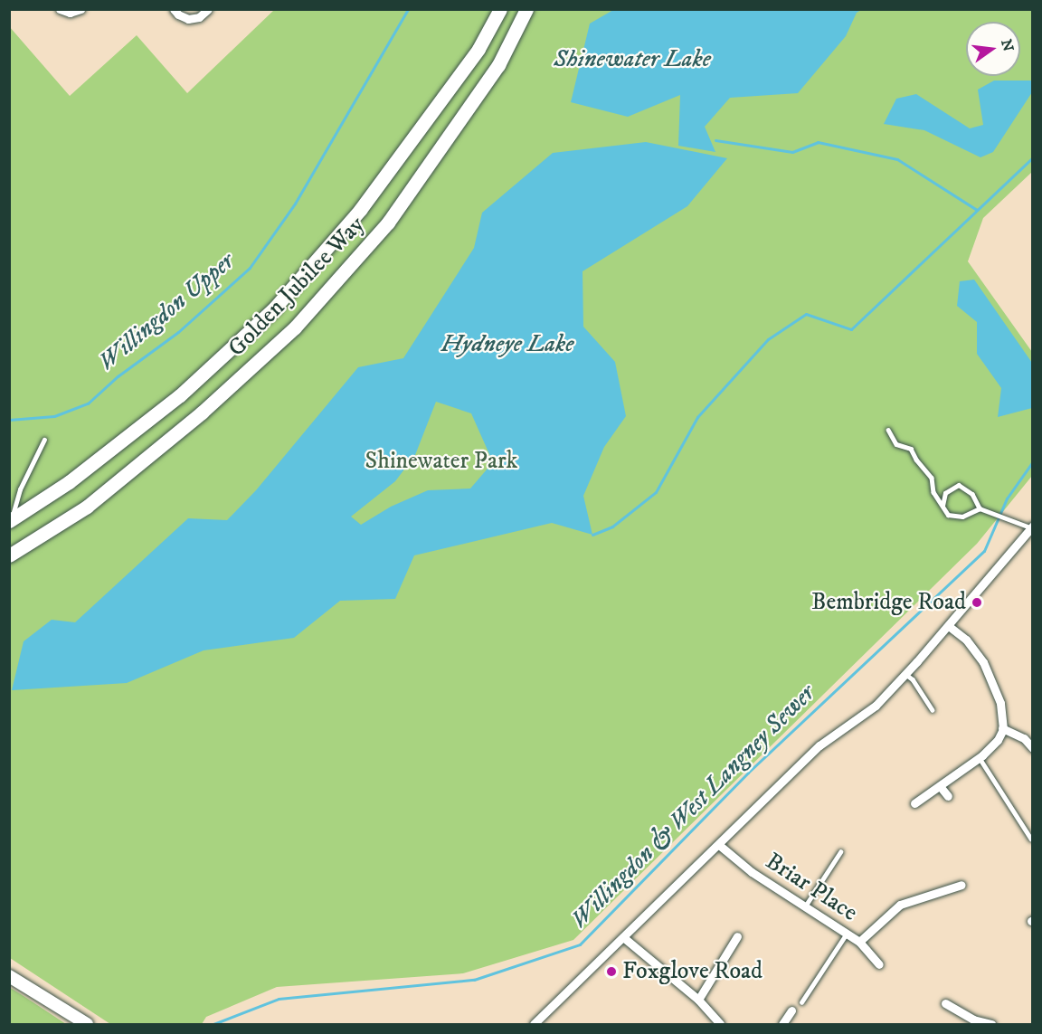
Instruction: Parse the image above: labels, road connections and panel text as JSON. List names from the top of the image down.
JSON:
{
  "streets": {
    "highway": ["Golden Jubilee Way"],
    "street": ["Briar Place"]
  },
  "water": [
    "Shinewater Lake",
    "Willingdon Upper",
    "Hydneye Lake",
    "Willingdon & West Langney Sewer"
  ],
  "parks": ["Shinewater Park"],
  "places": ["Bembridge Road", "Foxglove Road"],
  "north": "right"
}
